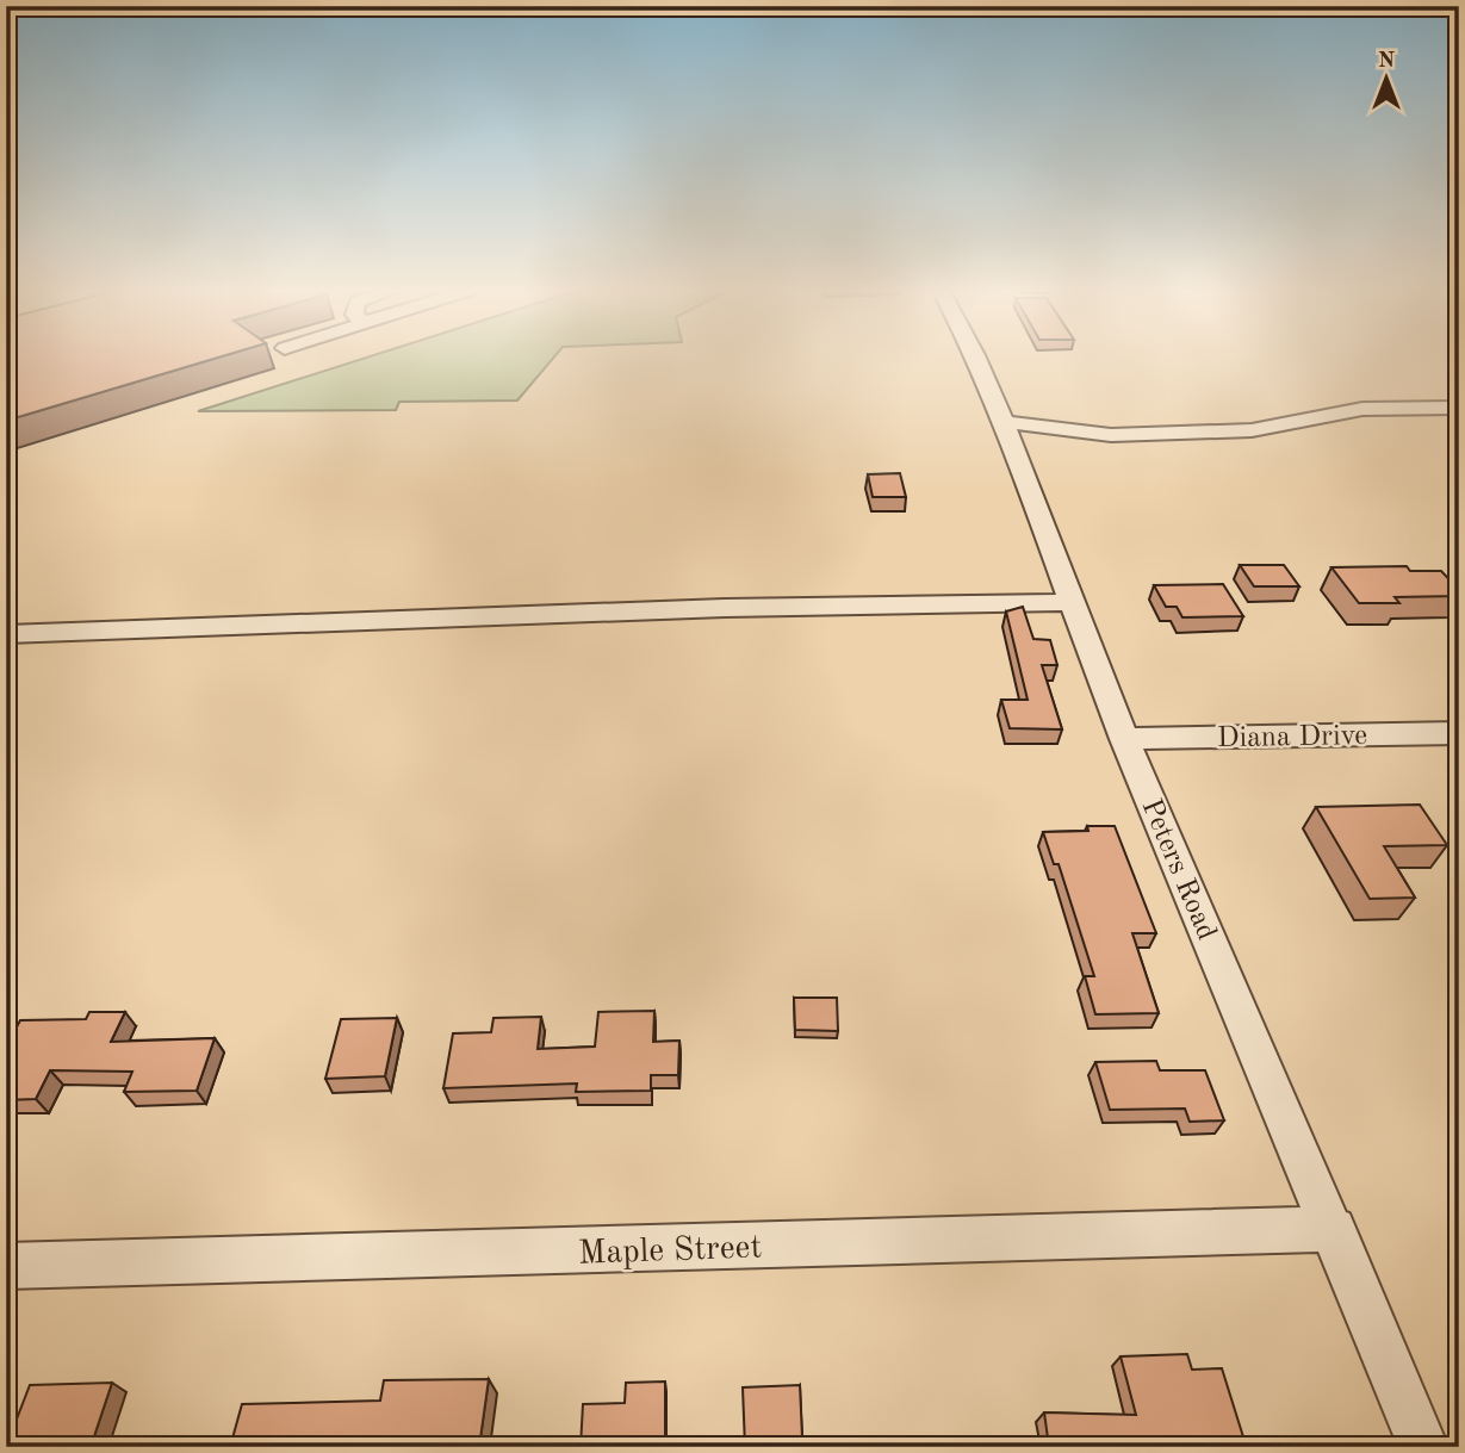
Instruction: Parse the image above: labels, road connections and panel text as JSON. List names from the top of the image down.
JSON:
{
  "streets": {
    "street": ["Diana Drive", "Peters Road", "Maple Street"]
  },
  "crossings": [
    ["Diana Drive", "Peters Road"],
    ["Peters Road", "Maple Street"]
  ],
  "north": "top"
}
